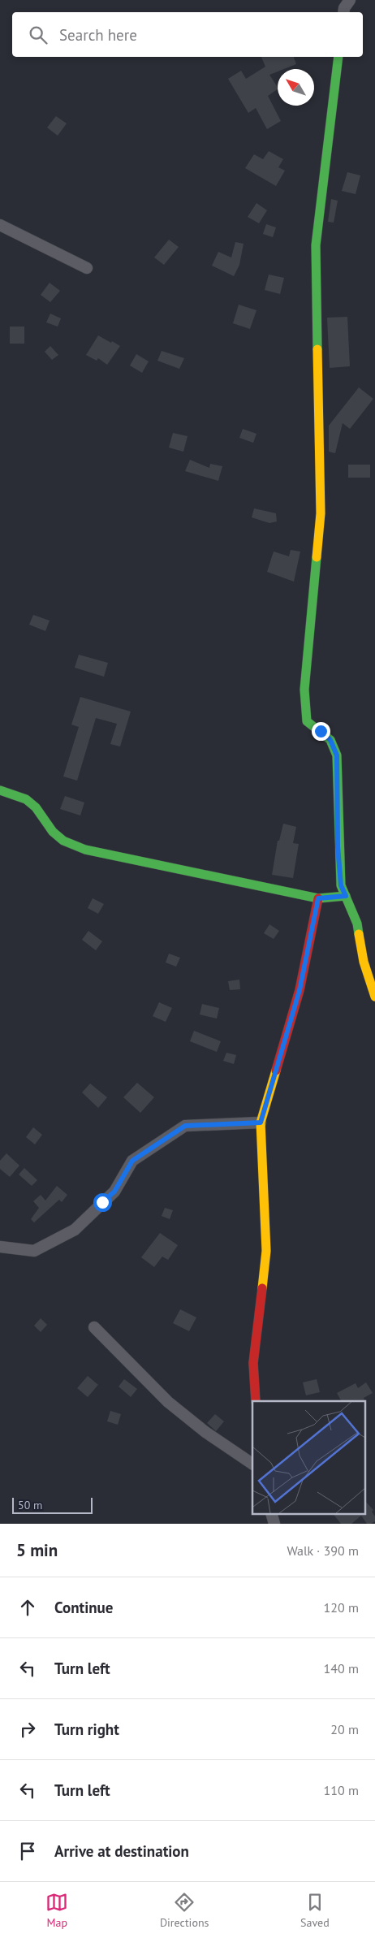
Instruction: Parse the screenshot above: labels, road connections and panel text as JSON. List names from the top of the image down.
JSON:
{
  "scale_bar": "50 m",
  "north": "top left",
  "page": {
    "search": "Search here",
    "scale": "50 m",
    "heading": ["5 min", "Walk · 390 m"],
    "list": [
      ["Continue", "120 m"],
      ["Turn left", "140 m"],
      ["Turn right", "20 m"],
      ["Turn left", "110 m"],
      "Arrive at destination"
    ],
    "nav": ["Map", "Directions", "Saved"]
  }
}
